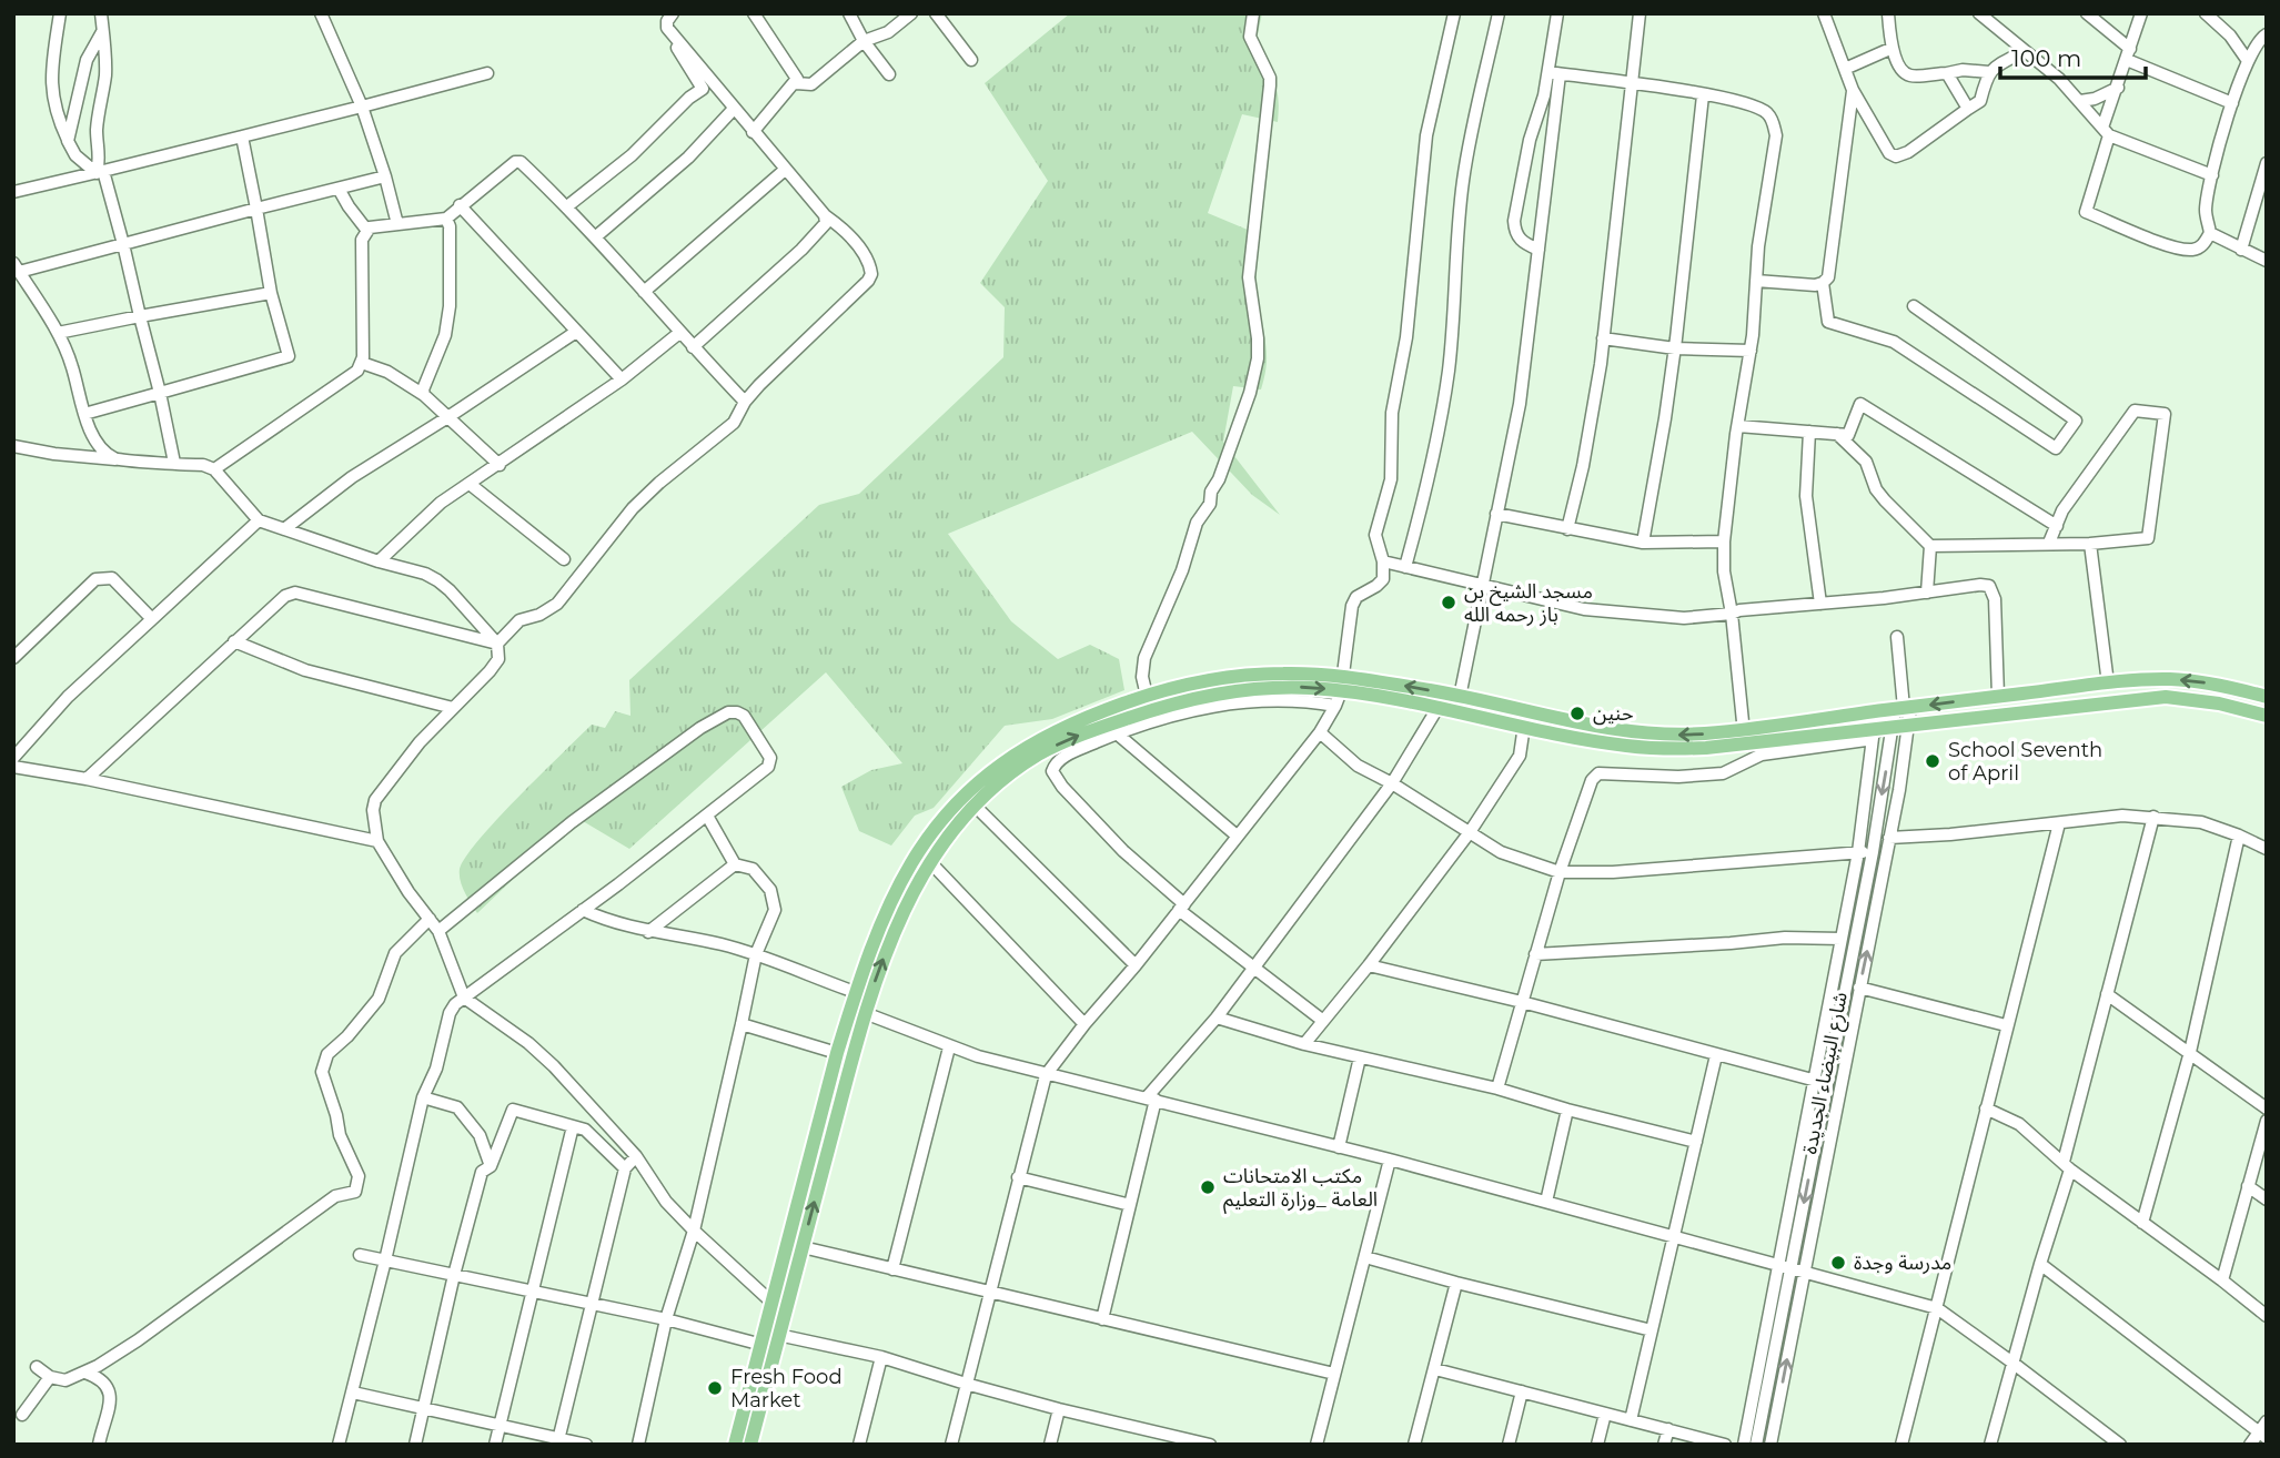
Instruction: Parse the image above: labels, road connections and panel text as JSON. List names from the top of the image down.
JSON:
{
  "streets": {
    "street": ["شارع البيضاء الجديدة"]
  },
  "places": [
    "مسجد الشيخ بن باز رحمه الله",
    "حنين",
    "School Seventh of April",
    "مكتب الامتحانات العامة _وزارة التعليم",
    "مدرسة وجدة",
    "Fresh Food Market"
  ],
  "scale_bar": "100 m"
}
